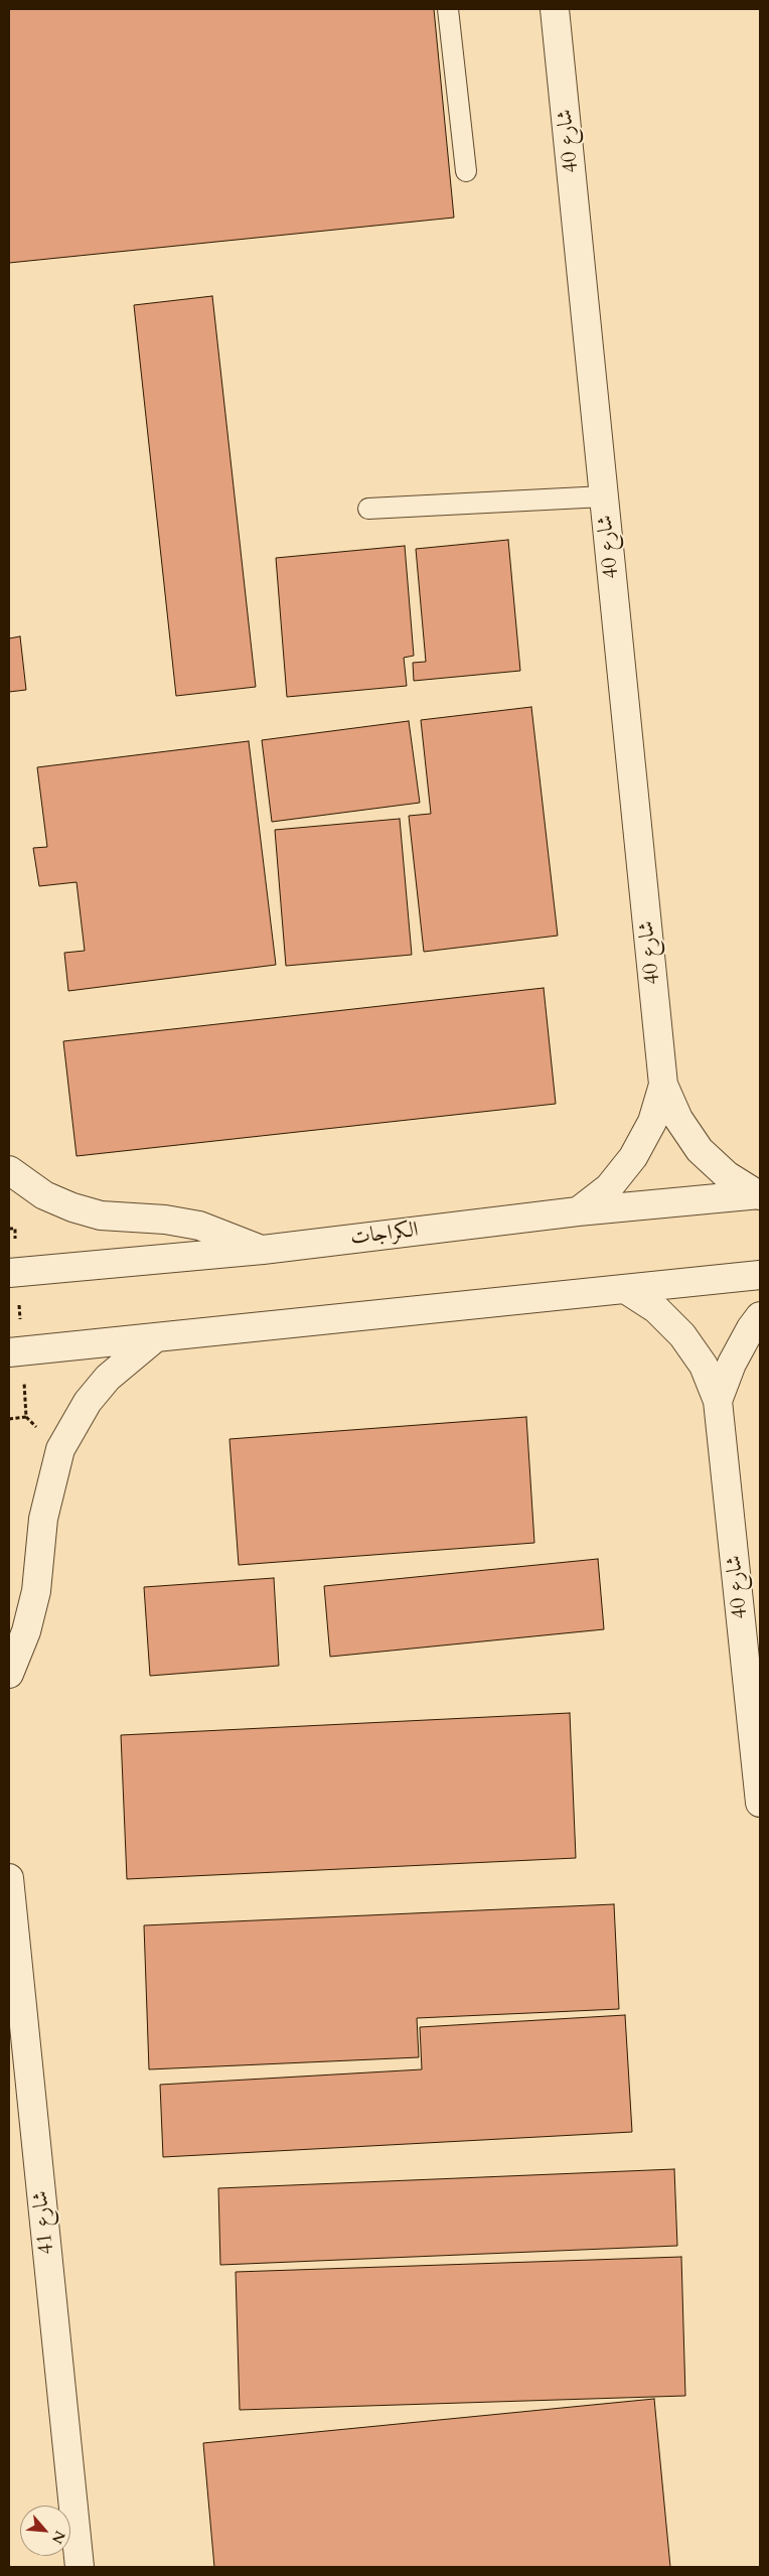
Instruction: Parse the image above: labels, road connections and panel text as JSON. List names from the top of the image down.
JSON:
{
  "streets": {
    "street": ["شارع 40", "الكراجات", "شارع 41"]
  },
  "crossings": [
    ["شارع 40", "الكراجات"]
  ],
  "north": "bottom right"
}
